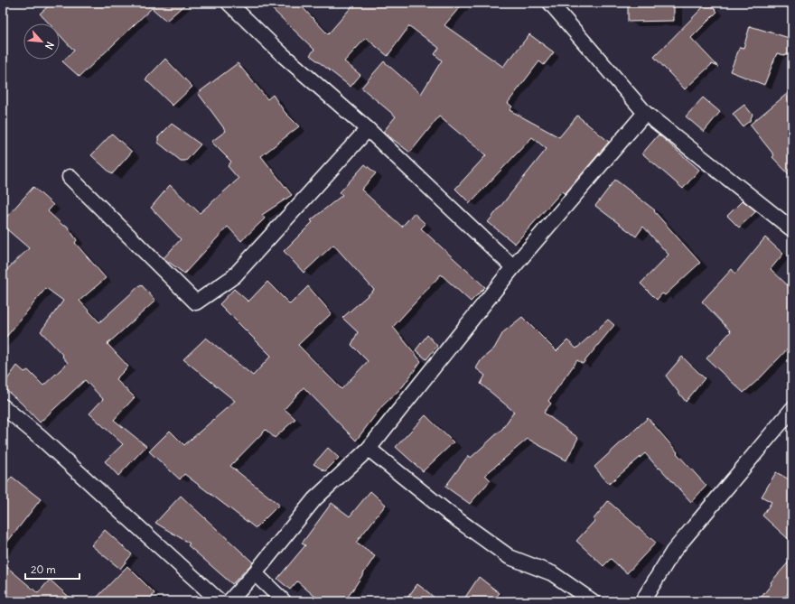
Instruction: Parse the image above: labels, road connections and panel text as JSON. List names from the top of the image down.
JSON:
{
  "scale_bar": "20 m",
  "north": "bottom right"
}
